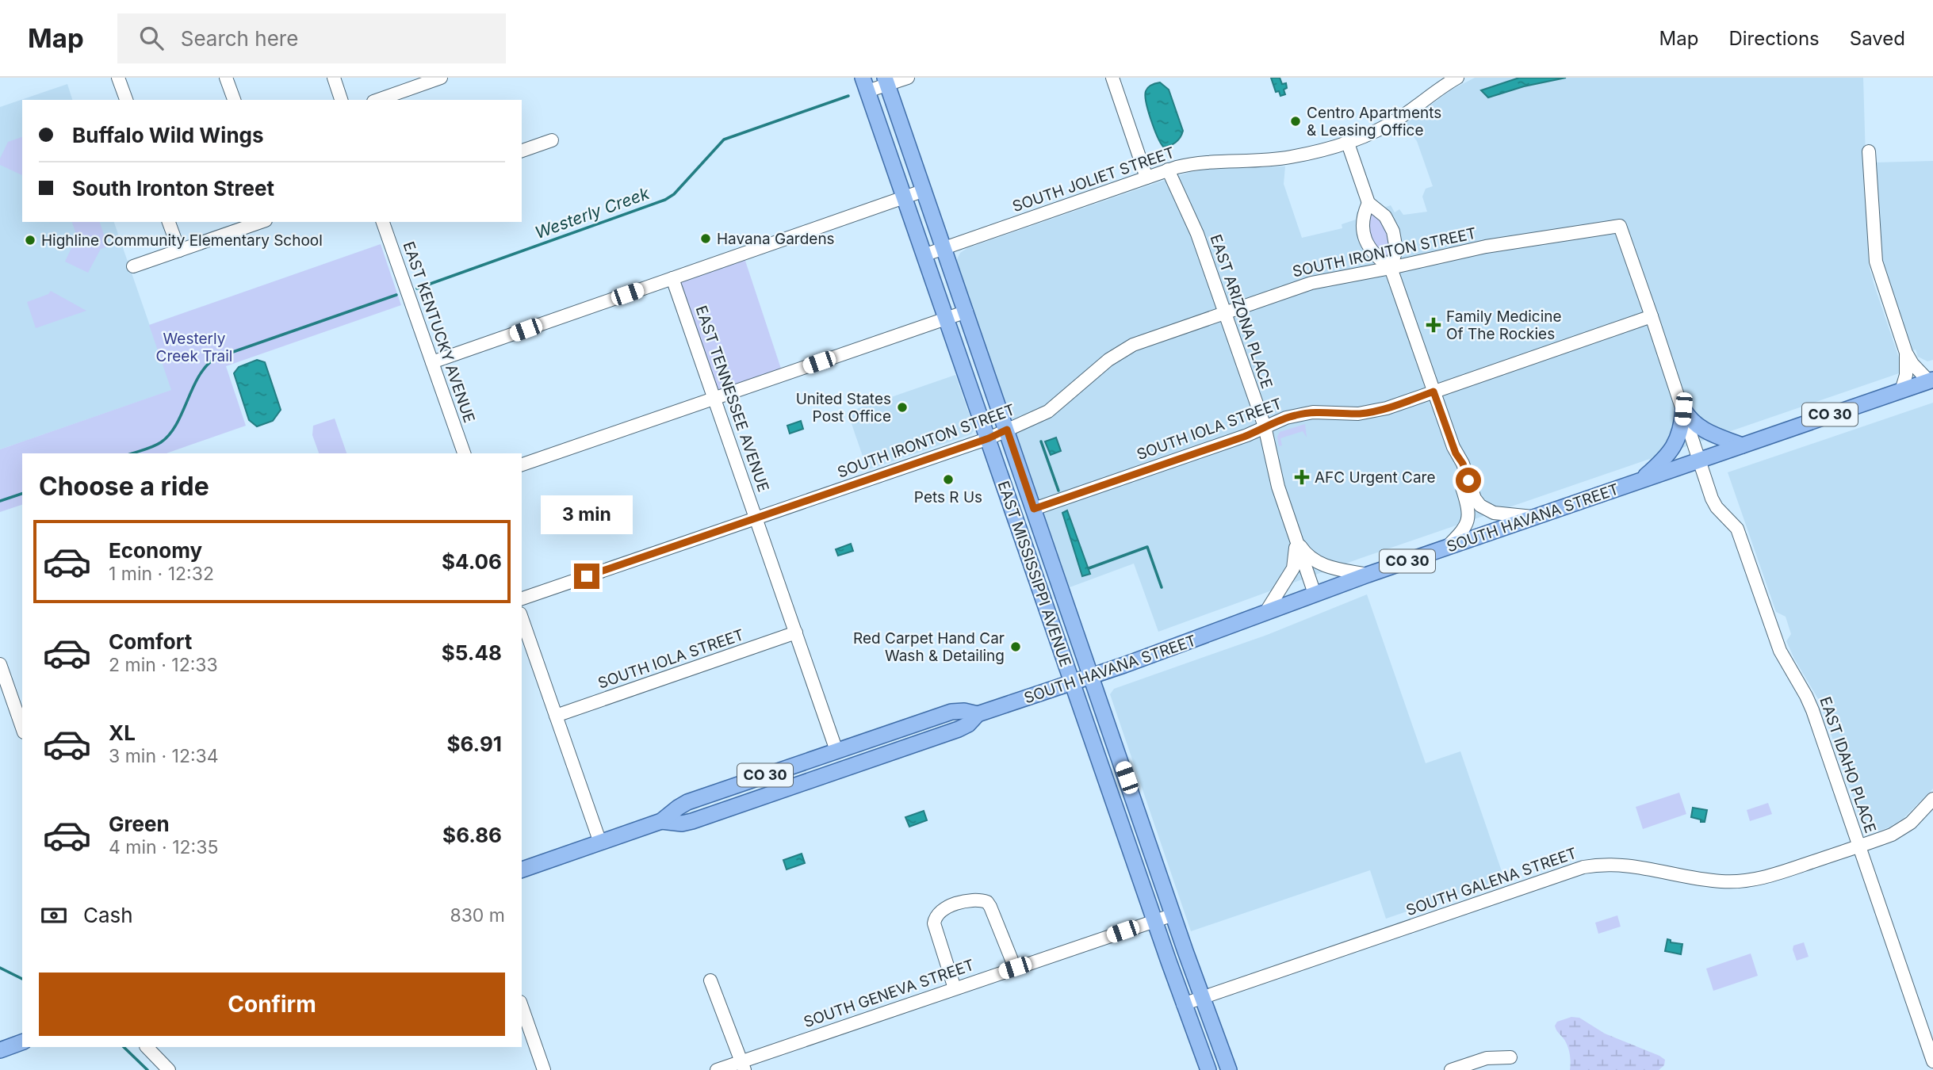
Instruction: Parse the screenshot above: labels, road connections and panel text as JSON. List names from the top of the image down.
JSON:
{
  "streets": {
    "main road": ["CO 30", "SOUTH HAVANA STREET", "EAST MISSISSIPPI AVENUE"],
    "street": [
      "SOUTH JOLIET STREET",
      "SOUTH IRONTON STREET",
      "EAST ARIZONA PLACE",
      "EAST KENTUCKY AVENUE",
      "EAST TENNESSEE AVENUE",
      "SOUTH IOLA STREET",
      "EAST IDAHO PLACE",
      "SOUTH GALENA STREET",
      "SOUTH GENEVA STREET"
    ]
  },
  "crossings": [
    ["SOUTH JOLIET STREET", "EAST ARIZONA PLACE"],
    ["SOUTH JOLIET STREET", "EAST MISSISSIPPI AVENUE"],
    ["SOUTH IRONTON STREET", "EAST ARIZONA PLACE"],
    ["SOUTH IRONTON STREET", "EAST TENNESSEE AVENUE"],
    ["SOUTH IRONTON STREET", "EAST MISSISSIPPI AVENUE"],
    ["SOUTH IRONTON STREET", "EAST IDAHO PLACE"],
    ["EAST ARIZONA PLACE", "SOUTH IOLA STREET"],
    ["EAST ARIZONA PLACE", "SOUTH HAVANA STREET"],
    ["EAST TENNESSEE AVENUE", "SOUTH IOLA STREET"],
    ["EAST TENNESSEE AVENUE", "SOUTH HAVANA STREET"],
    ["SOUTH IOLA STREET", "EAST MISSISSIPPI AVENUE"],
    ["SOUTH IOLA STREET", "EAST IDAHO PLACE"],
    ["SOUTH HAVANA STREET", "EAST MISSISSIPPI AVENUE"],
    ["SOUTH HAVANA STREET", "EAST IDAHO PLACE"],
    ["EAST MISSISSIPPI AVENUE", "SOUTH GALENA STREET"],
    ["EAST MISSISSIPPI AVENUE", "SOUTH GENEVA STREET"],
    ["EAST IDAHO PLACE", "SOUTH GALENA STREET"]
  ],
  "water": ["Westerly Creek"],
  "parks": ["Westerly Creek Trail"],
  "places": {
    "other": [
      "Centro Apartments & Leasing Office",
      "Havana Gardens",
      "Highline Community Elementary School",
      "United States Post Office",
      "Pets R Us",
      "Red Carpet Hand Car Wash & Detailing"
    ],
    "health": ["Family Medicine Of The Rockies", "AFC Urgent Care"]
  },
  "page": {
    "header": "Map",
    "search": "Search here",
    "nav": ["Map", "Directions", "Saved"],
    "banner": ["Buffalo Wild Wings", "South Ironton Street"],
    "heading": "Choose a ride",
    "bubble": "3 min",
    "list": [
      {
        "name": "Economy",
        "note": "1 min · 12:32",
        "value": "$4.06"
      },
      {
        "name": "Comfort",
        "note": "2 min · 12:33",
        "value": "$5.48"
      },
      {
        "name": "XL",
        "note": "3 min · 12:34",
        "value": "$6.91"
      },
      {
        "name": "Green",
        "note": "4 min · 12:35",
        "value": "$6.86"
      }
    ],
    "pay": ["Cash", "830 m"],
    "buttons": "Confirm"
  }
}
